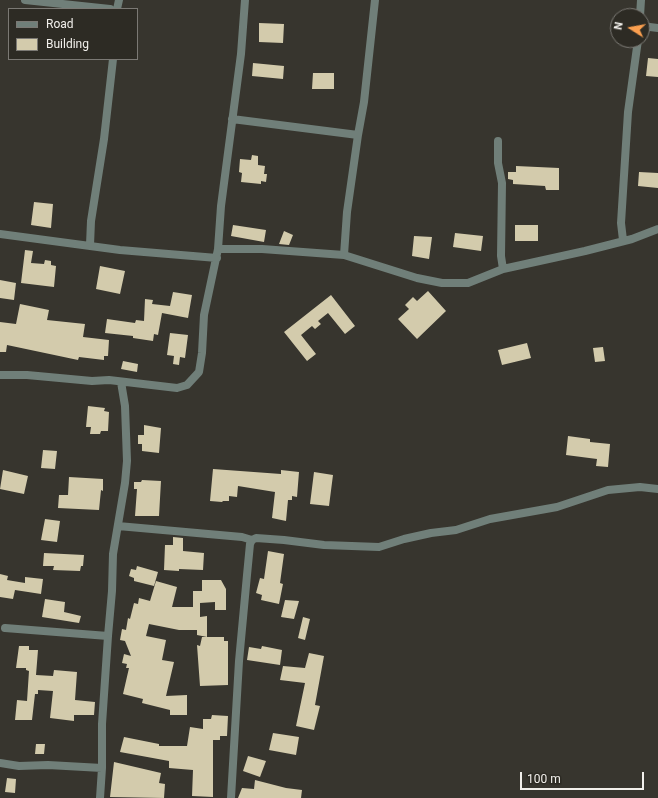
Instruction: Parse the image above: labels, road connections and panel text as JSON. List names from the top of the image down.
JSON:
{
  "legend": ["Road", "Building"],
  "scale_bar": "100 m",
  "north": "left"
}
